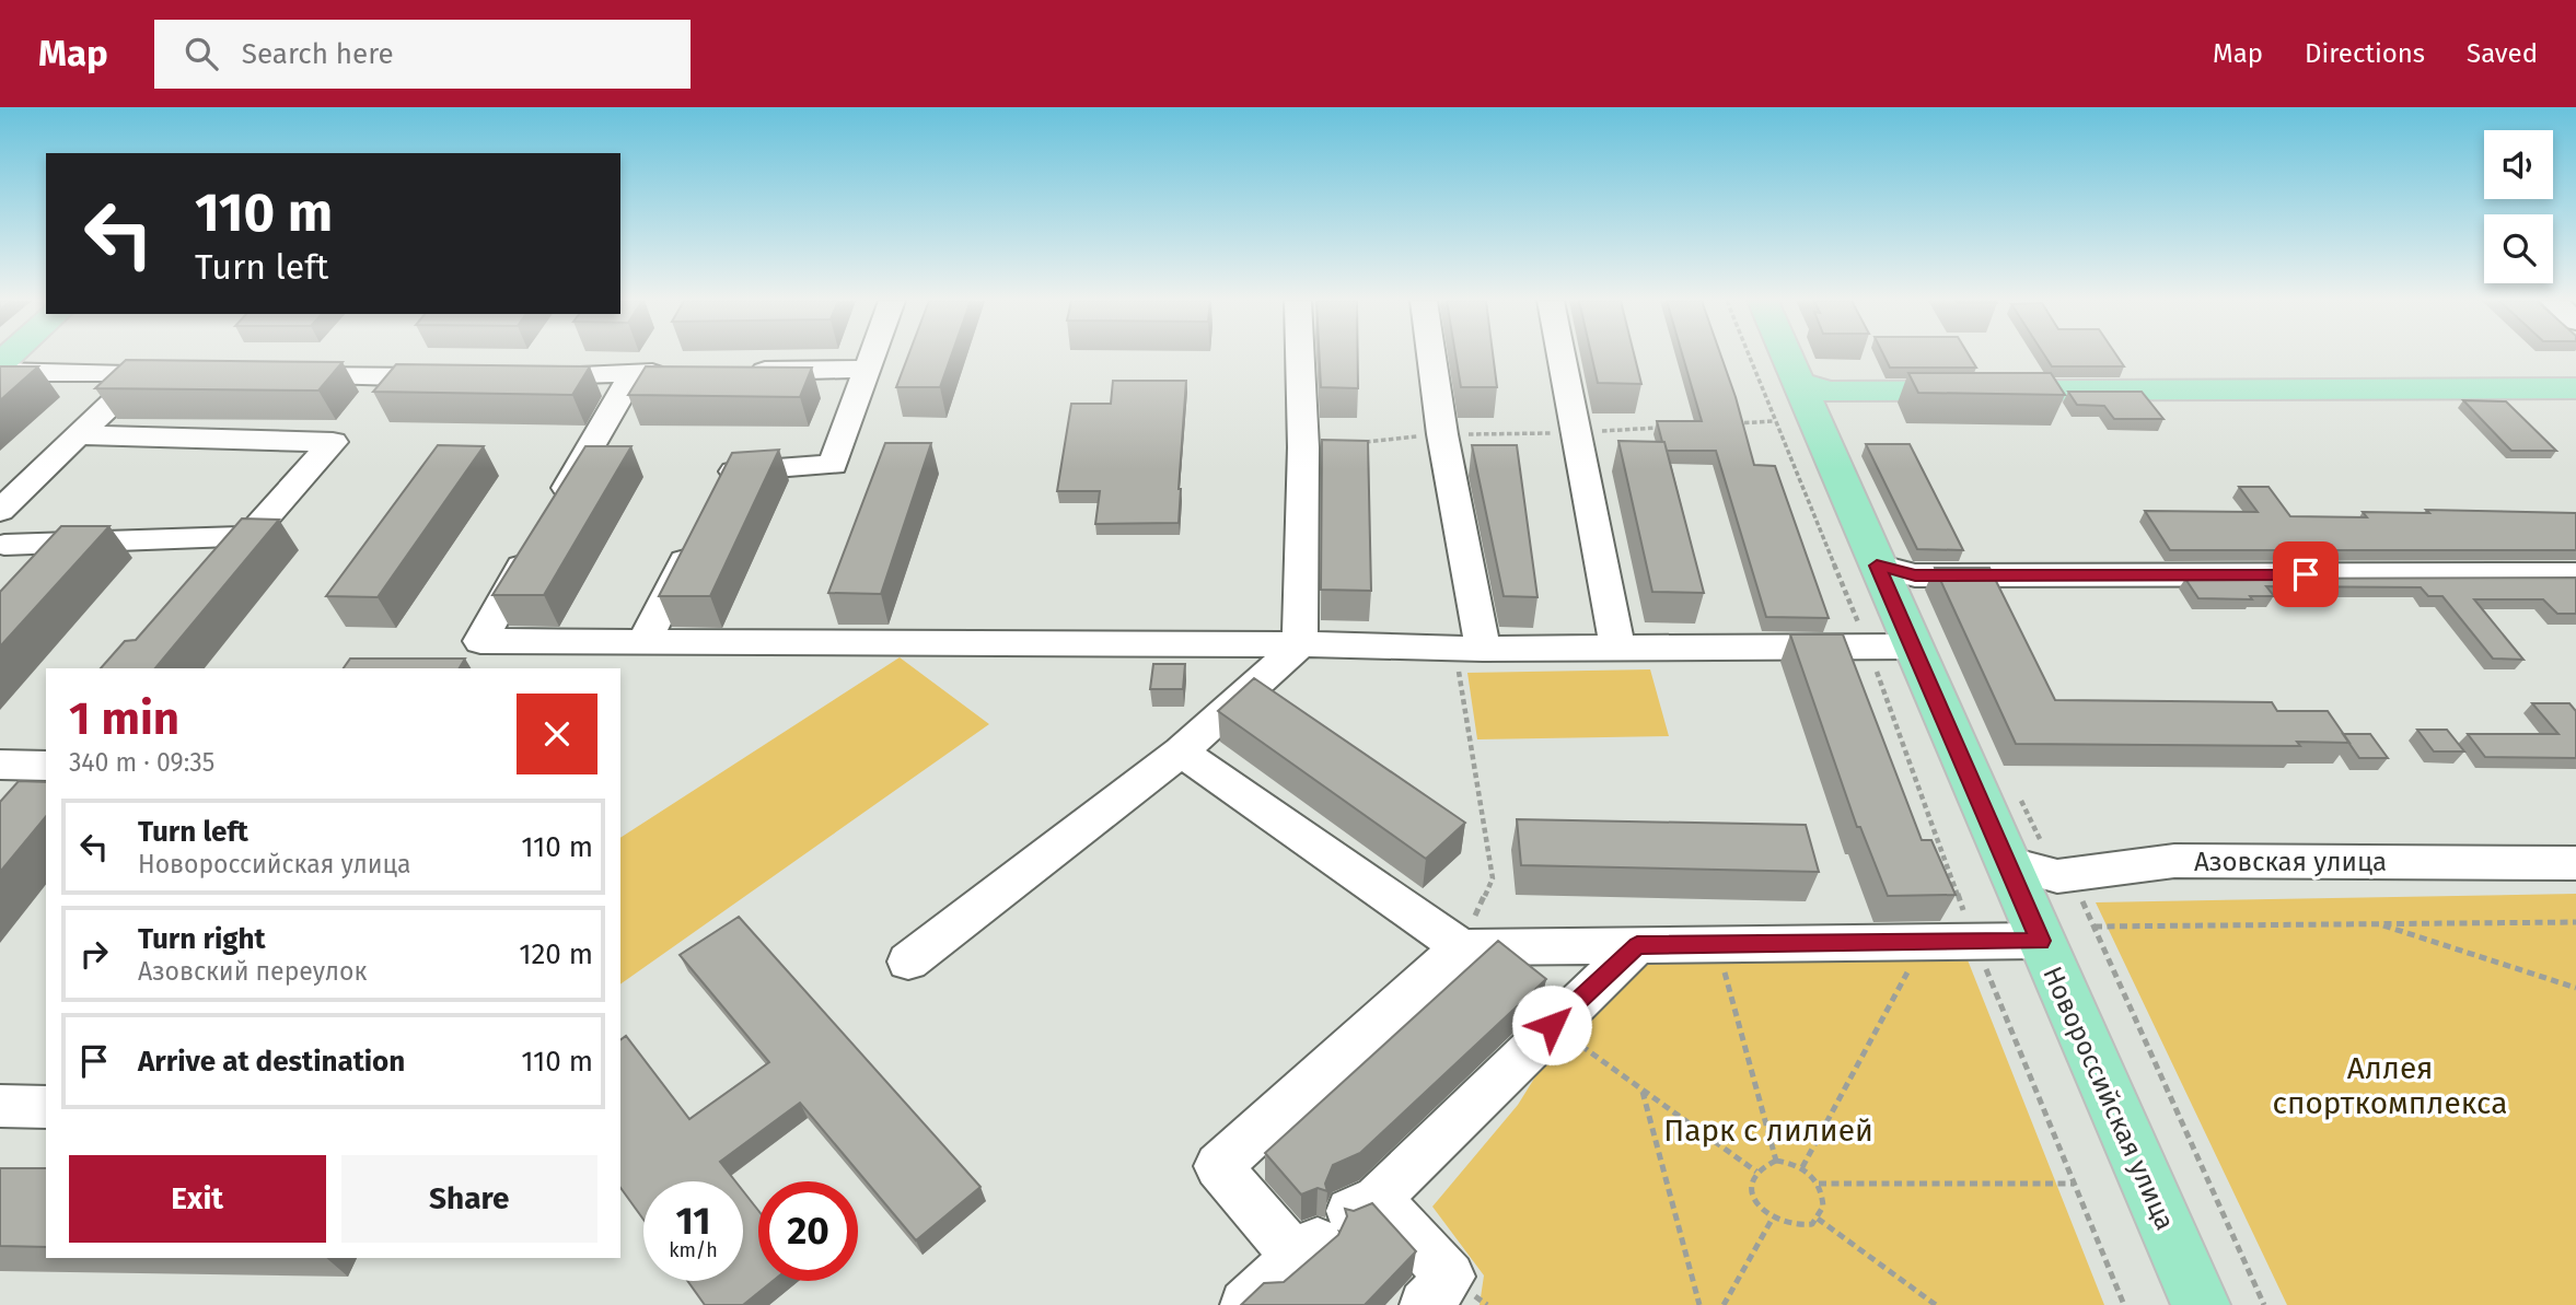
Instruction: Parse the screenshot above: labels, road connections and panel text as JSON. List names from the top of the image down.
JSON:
{
  "streets": {
    "main road": ["Новороссийская улица"],
    "lane": ["Азовская улица"]
  },
  "crossings": [
    ["Азовская улица", "Новороссийская улица"]
  ],
  "parks": ["Аллея спорткомплекса", "Парк с лилией"],
  "page": {
    "header": "Map",
    "search": "Search here",
    "nav": ["Map", "Directions", "Saved"],
    "turn": ["110 m", "Turn left"],
    "heading": ["1 min", "340 m · 09:35"],
    "list": [
      {
        "name": "Turn left",
        "note": "Новороссийская улица",
        "value": "110 m"
      },
      {
        "name": "Turn right",
        "note": "Азовский переулок",
        "value": "120 m"
      },
      {
        "name": "Arrive at destination",
        "value": "110 m"
      }
    ],
    "buttons": ["Exit", "Share"],
    "speed": "11 km/h",
    "limit": "20"
  }
}
